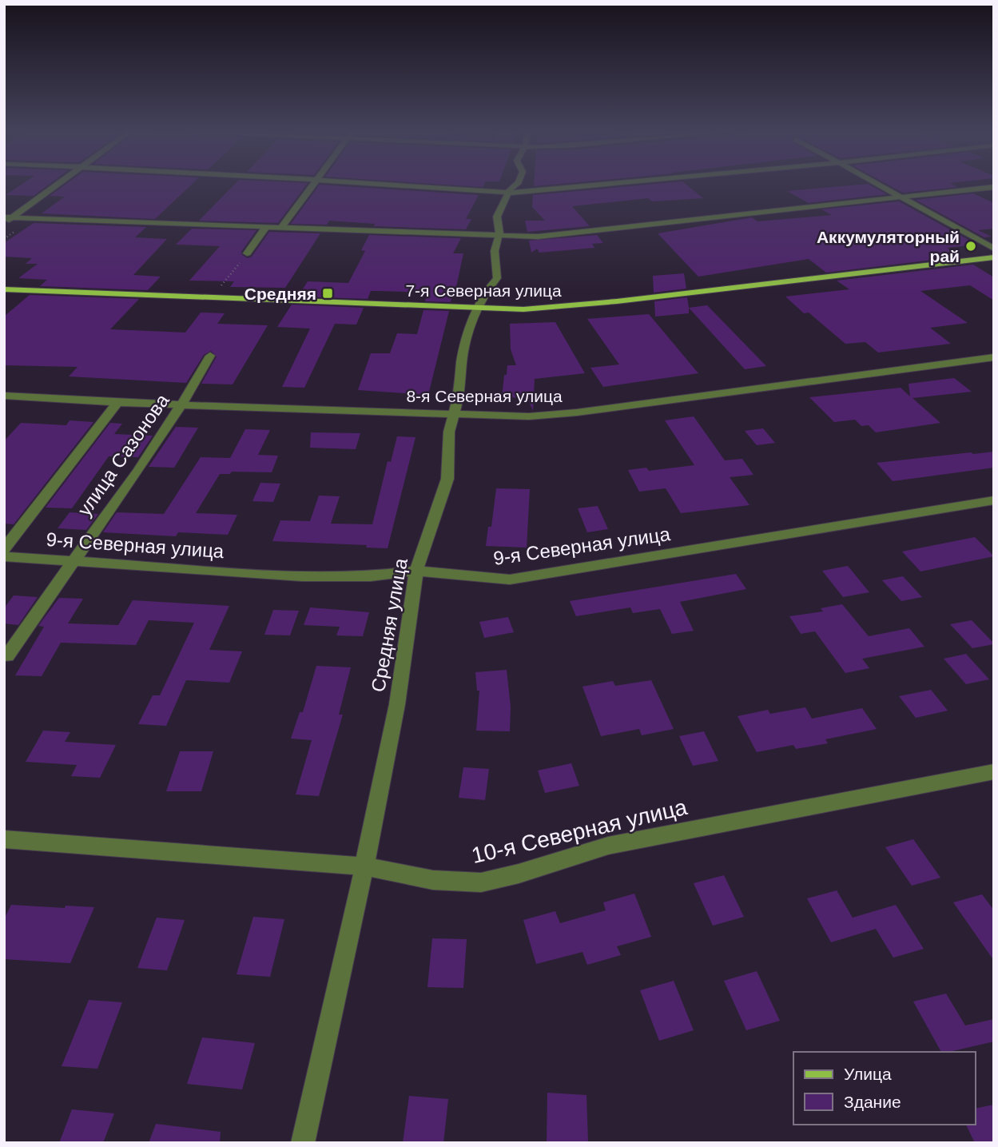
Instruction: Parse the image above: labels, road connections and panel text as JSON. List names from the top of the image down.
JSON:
{
  "streets": {
    "main road": ["7-я Северная улица"],
    "street": [
      "8-я Северная улица",
      "улица Сазонова",
      "9-я Северная улица",
      "Средняя улица",
      "10-я Северная улица"
    ]
  },
  "crossings": [
    ["7-я Северная улица", "Средняя улица"],
    ["8-я Северная улица", "улица Сазонова"],
    ["8-я Северная улица", "Средняя улица"],
    ["улица Сазонова", "9-я Северная улица"],
    ["9-я Северная улица", "Средняя улица"],
    ["Средняя улица", "10-я Северная улица"]
  ],
  "places": {
    "other": ["Аккумуляторный рай"],
    "transit": ["Средняя"]
  },
  "legend": ["Улица", "Здание"]
}
